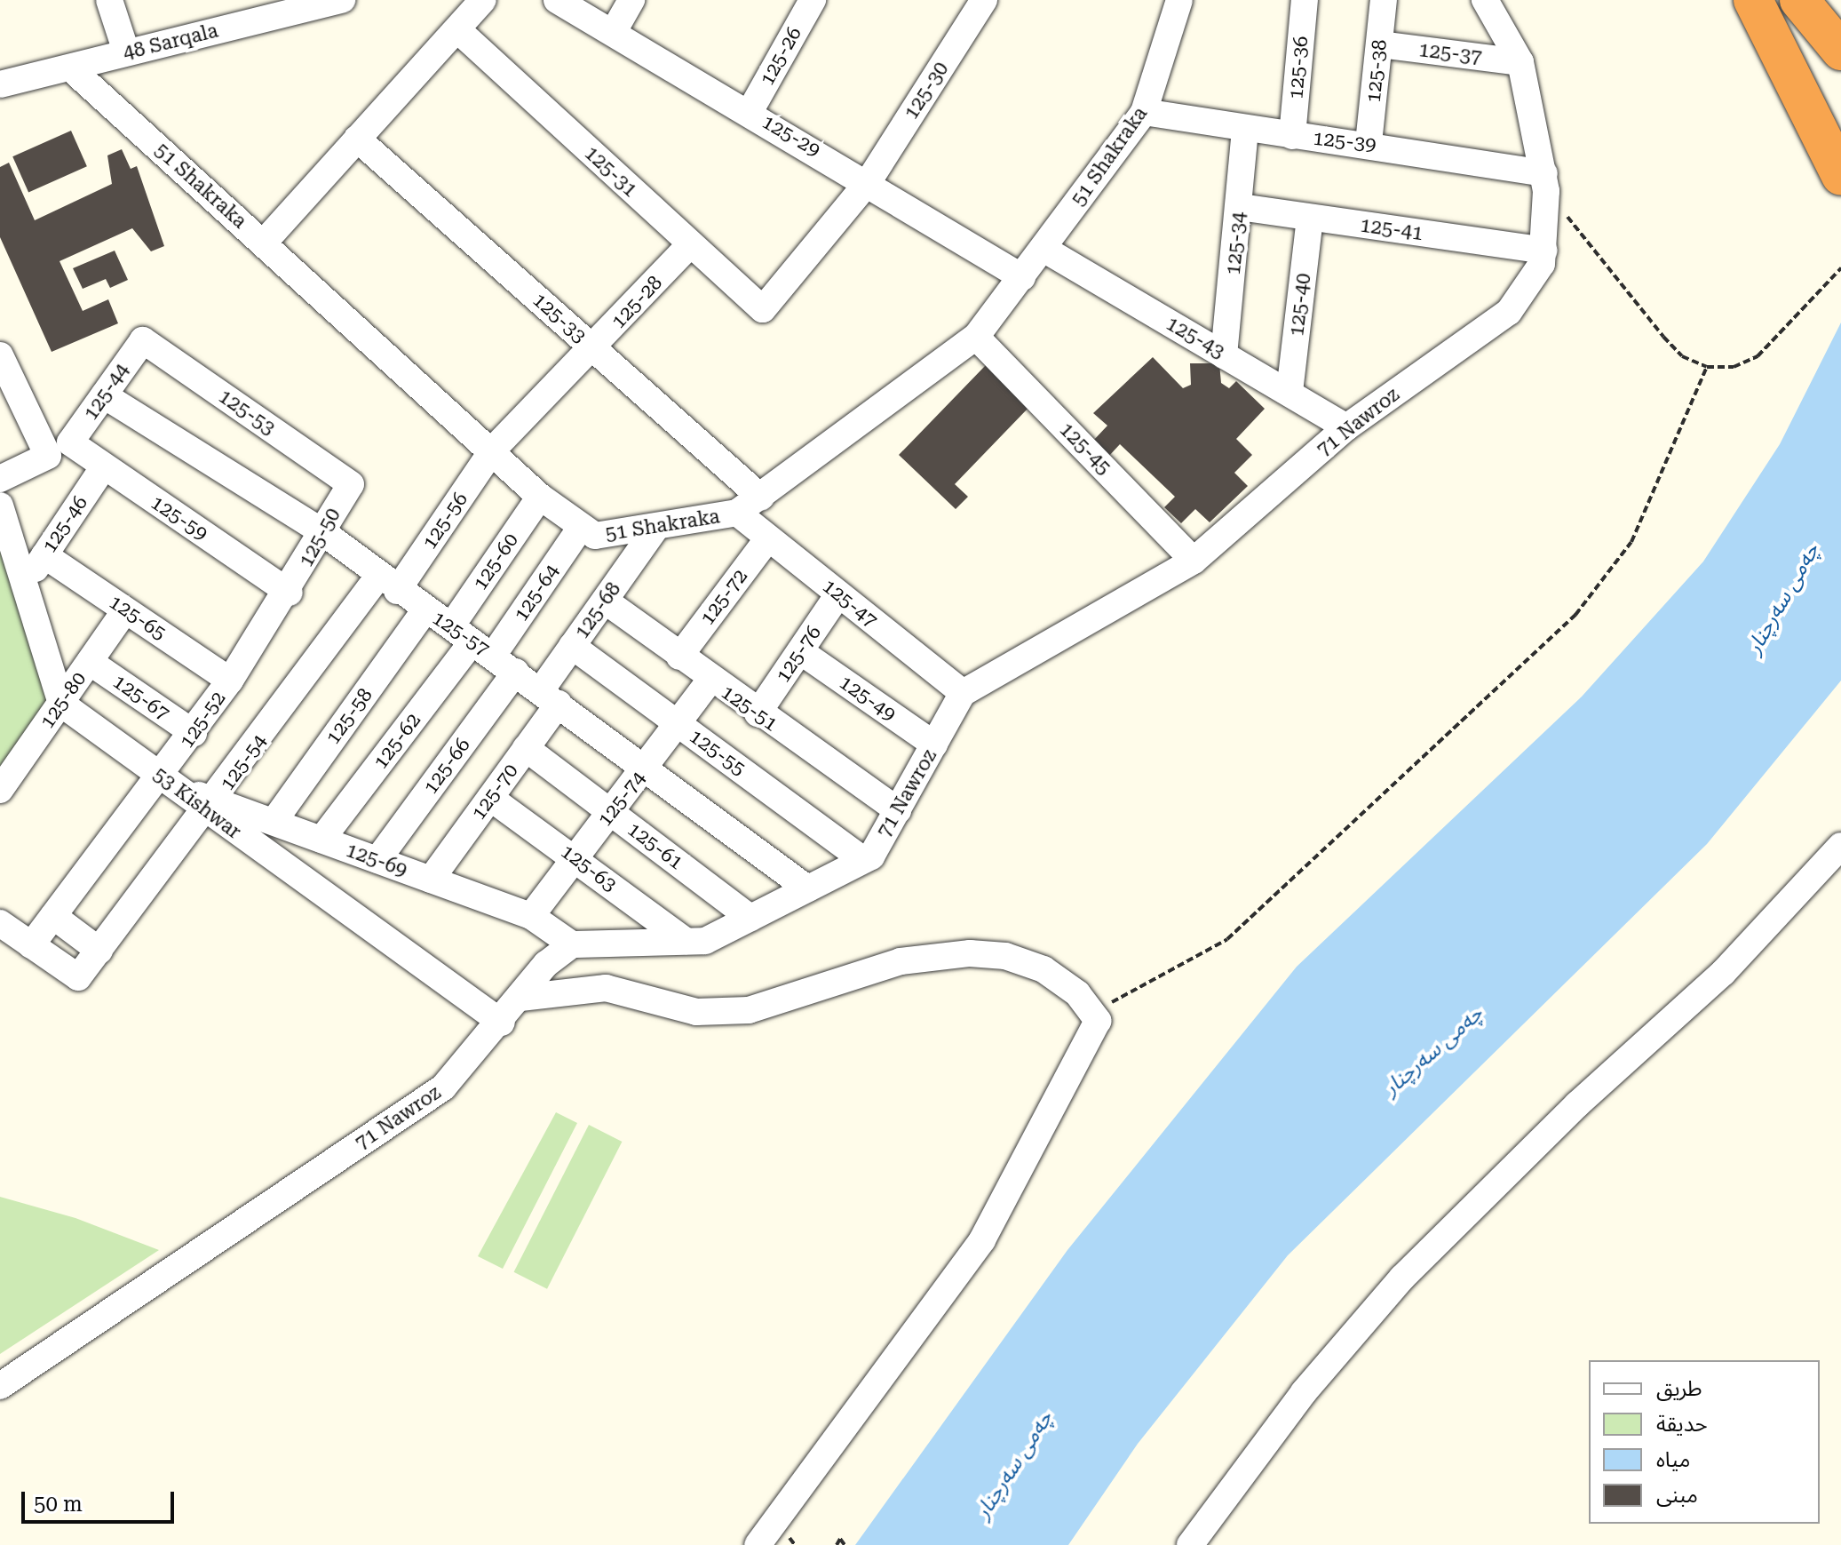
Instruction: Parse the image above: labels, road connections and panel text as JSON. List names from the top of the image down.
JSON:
{
  "streets": {
    "street": [
      "48 Sarqala",
      "125-37",
      "125-26",
      "125-36",
      "125-38",
      "125-30",
      "125-29",
      "125-39",
      "51 Shakraka",
      "125-31",
      "125-41",
      "125-34",
      "125-28",
      "125-40",
      "125-33",
      "125-43",
      "125-44",
      "125-53",
      "71 Nawroz",
      "125-45",
      "125-59",
      "125-56",
      "125-46",
      "125-50",
      "125-60",
      "125-64",
      "125-72",
      "125-47",
      "125-68",
      "125-65",
      "125-57",
      "125-76",
      "125-67",
      "125-49",
      "125-80",
      "125-51",
      "125-58",
      "125-52",
      "125-62",
      "125-55",
      "125-54",
      "125-66",
      "125-70",
      "125-74",
      "53 Kishwar",
      "125-61",
      "125-69",
      "125-63"
    ]
  },
  "crossings": [
    ["48 Sarqala", "51 Shakraka"],
    ["125-37", "125-38"],
    ["125-37", "71 Nawroz"],
    ["125-26", "125-29"],
    ["125-36", "125-39"],
    ["125-38", "125-39"],
    ["125-30", "125-29"],
    ["125-30", "125-31"],
    ["125-29", "51 Shakraka"],
    ["125-39", "51 Shakraka"],
    ["125-39", "125-34"],
    ["125-39", "71 Nawroz"],
    ["51 Shakraka", "125-28"],
    ["51 Shakraka", "125-33"],
    ["51 Shakraka", "125-43"],
    ["51 Shakraka", "125-45"],
    ["51 Shakraka", "125-56"],
    ["51 Shakraka", "125-60"],
    ["51 Shakraka", "125-64"],
    ["51 Shakraka", "125-47"],
    ["51 Shakraka", "125-68"],
    ["125-31", "125-28"],
    ["125-41", "125-34"],
    ["125-41", "125-40"],
    ["125-41", "71 Nawroz"],
    ["125-34", "125-43"],
    ["125-28", "125-33"],
    ["125-28", "125-56"],
    ["125-40", "125-43"],
    ["125-43", "71 Nawroz"],
    ["125-44", "125-53"],
    ["125-44", "125-59"],
    ["125-44", "125-57"],
    ["125-53", "125-50"],
    ["71 Nawroz", "125-45"],
    ["71 Nawroz", "125-47"],
    ["71 Nawroz", "125-57"],
    ["71 Nawroz", "125-49"],
    ["71 Nawroz", "125-51"],
    ["71 Nawroz", "125-55"],
    ["71 Nawroz", "53 Kishwar"],
    ["71 Nawroz", "125-61"],
    ["71 Nawroz", "125-69"],
    ["71 Nawroz", "125-63"],
    ["125-59", "125-46"],
    ["125-59", "125-50"],
    ["125-59", "125-52"],
    ["125-56", "125-57"],
    ["125-56", "125-54"],
    ["125-46", "125-65"],
    ["125-50", "125-57"],
    ["125-50", "125-52"],
    ["125-60", "125-64"],
    ["125-60", "125-57"],
    ["125-60", "125-62"],
    ["125-64", "125-57"],
    ["125-64", "125-62"],
    ["125-72", "125-47"],
    ["125-72", "125-51"],
    ["125-47", "125-76"],
    ["125-68", "125-57"],
    ["125-68", "125-51"],
    ["125-68", "125-55"],
    ["125-68", "125-70"],
    ["125-65", "125-80"],
    ["125-65", "125-52"],
    ["125-57", "125-58"],
    ["125-57", "125-62"],
    ["125-57", "125-54"],
    ["125-57", "125-66"],
    ["125-57", "125-70"],
    ["125-57", "125-74"],
    ["125-76", "125-49"],
    ["125-76", "125-51"],
    ["125-67", "125-80"],
    ["125-67", "125-52"],
    ["125-80", "53 Kishwar"],
    ["125-51", "125-74"],
    ["125-58", "125-69"],
    ["125-52", "125-54"],
    ["125-52", "53 Kishwar"],
    ["125-52", "125-69"],
    ["125-62", "125-69"],
    ["125-55", "125-74"],
    ["125-54", "53 Kishwar"],
    ["125-54", "125-69"],
    ["125-66", "125-69"],
    ["125-70", "125-61"],
    ["125-70", "125-69"],
    ["125-70", "125-63"],
    ["125-74", "125-61"],
    ["125-74", "125-69"],
    ["125-74", "125-63"],
    ["53 Kishwar", "125-69"]
  ],
  "water": ["چەمی سەرچنار"],
  "legend": [
    "طريق",
    "حديقة",
    "مياه",
    "مبنى"
  ],
  "scale_bar": "50 m"
}
